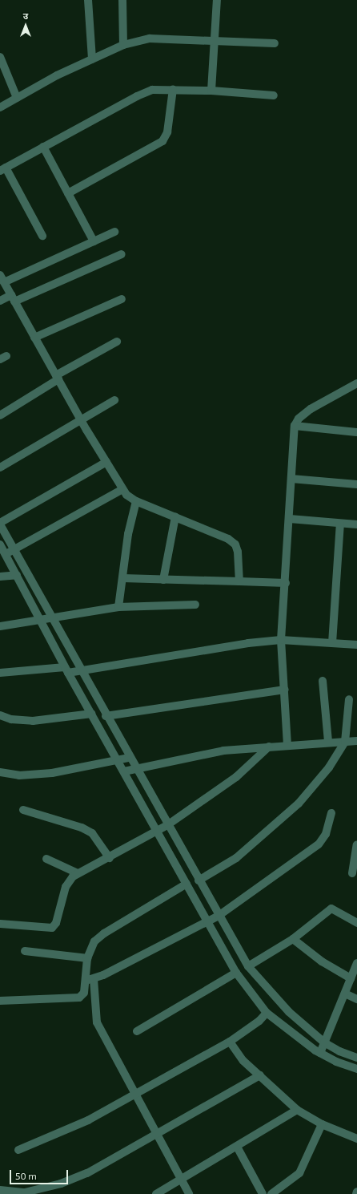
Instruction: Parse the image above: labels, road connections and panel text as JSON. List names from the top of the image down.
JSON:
{
  "scale_bar": "50 m",
  "north": "top"
}
